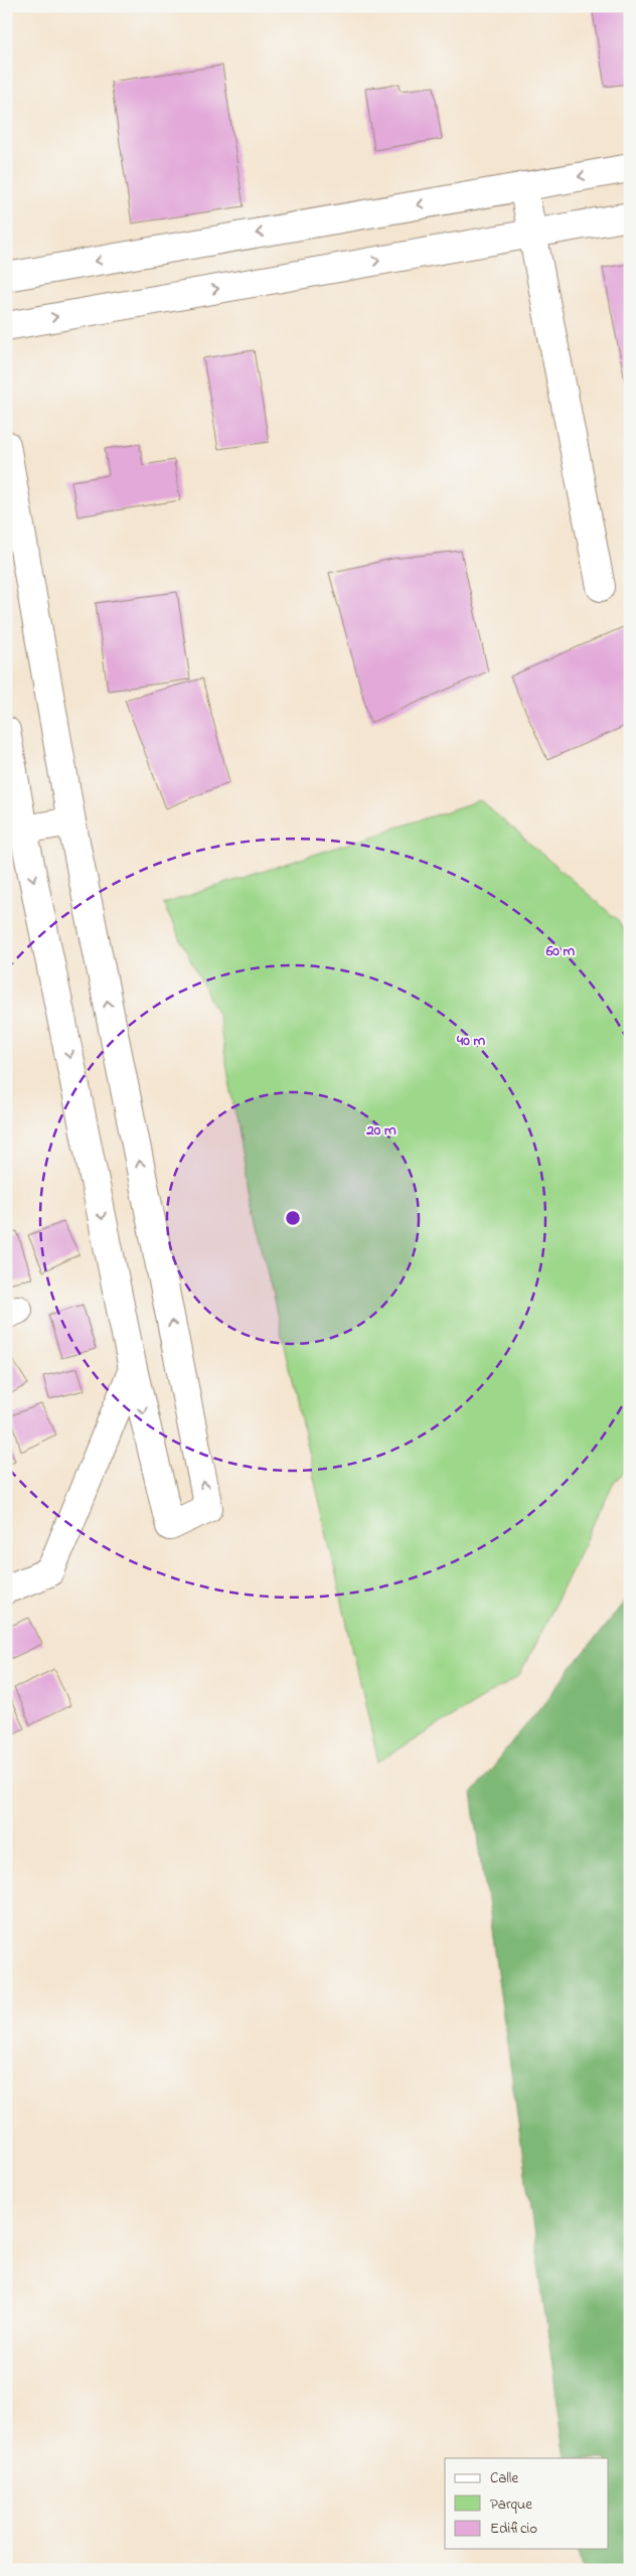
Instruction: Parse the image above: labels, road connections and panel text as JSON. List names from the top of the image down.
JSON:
{
  "legend": ["Calle", "Parque", "Edificio"],
  "rings": ["60 m", "40 m", "20 m"]
}
